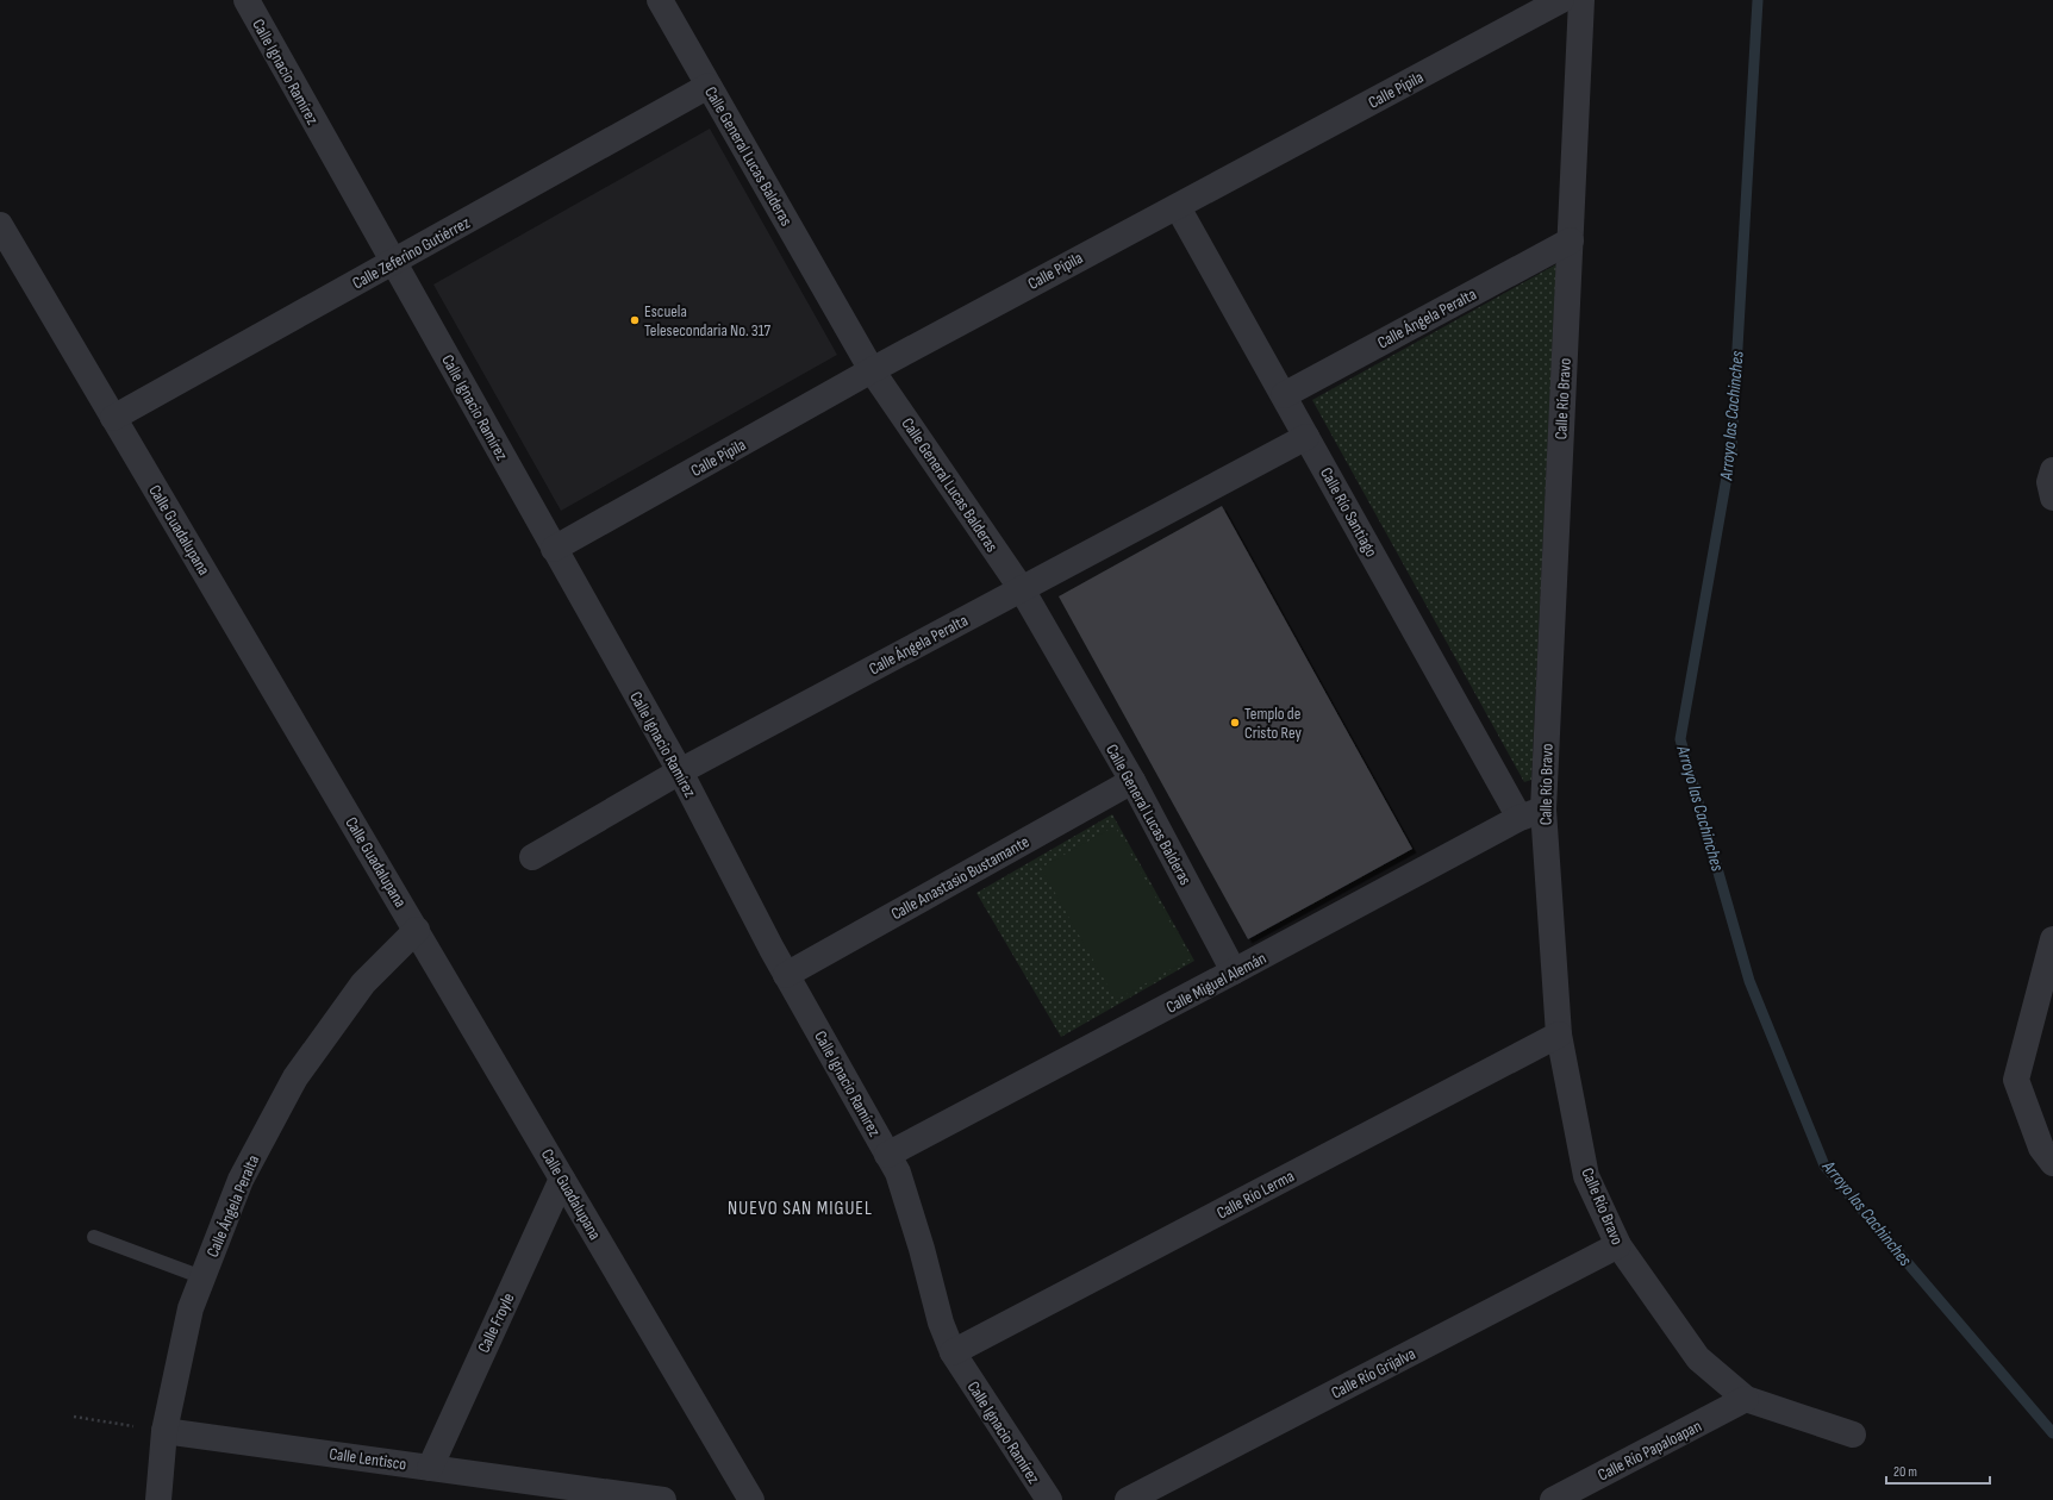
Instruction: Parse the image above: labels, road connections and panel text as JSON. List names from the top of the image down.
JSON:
{
  "streets": {
    "street": [
      "Calle Ignacio Ramírez",
      "Calle Pípila",
      "Calle General Lucas Balderas",
      "Calle Zeferino Gutiérrez",
      "Calle Ángela Peralta",
      "Calle Río Bravo",
      "Calle Río Santiago",
      "Calle Guadalupana",
      "Calle Anastasio Bustamante",
      "Calle Miguel Alemán",
      "Calle Río Lerma",
      "Calle Froyle",
      "Calle Río Grijalva",
      "Calle Río Papaloapan",
      "Calle Lentisco"
    ]
  },
  "crossings": [
    ["Calle Ignacio Ramírez", "Calle Pípila"],
    ["Calle Ignacio Ramírez", "Calle Zeferino Gutiérrez"],
    ["Calle Ignacio Ramírez", "Calle Ángela Peralta"],
    ["Calle Ignacio Ramírez", "Calle Anastasio Bustamante"],
    ["Calle Ignacio Ramírez", "Calle Miguel Alemán"],
    ["Calle Ignacio Ramírez", "Calle Río Lerma"],
    ["Calle Pípila", "Calle General Lucas Balderas"],
    ["Calle Pípila", "Calle Río Santiago"],
    ["Calle General Lucas Balderas", "Calle Zeferino Gutiérrez"],
    ["Calle General Lucas Balderas", "Calle Ángela Peralta"],
    ["Calle General Lucas Balderas", "Calle Anastasio Bustamante"],
    ["Calle General Lucas Balderas", "Calle Miguel Alemán"],
    ["Calle Zeferino Gutiérrez", "Calle Guadalupana"],
    ["Calle Ángela Peralta", "Calle Río Bravo"],
    ["Calle Ángela Peralta", "Calle Río Santiago"],
    ["Calle Ángela Peralta", "Calle Guadalupana"],
    ["Calle Ángela Peralta", "Calle Lentisco"],
    ["Calle Río Bravo", "Calle Río Santiago"],
    ["Calle Río Bravo", "Calle Miguel Alemán"],
    ["Calle Río Bravo", "Calle Río Lerma"],
    ["Calle Río Bravo", "Calle Río Grijalva"],
    ["Calle Río Bravo", "Calle Río Papaloapan"],
    ["Calle Río Santiago", "Calle Miguel Alemán"],
    ["Calle Guadalupana", "Calle Froyle"],
    ["Calle Froyle", "Calle Lentisco"]
  ],
  "districts": ["NUEVO SAN MIGUEL"],
  "water": ["Arroyo las Cachinches"],
  "places": ["Escuela Telesecondaria No. 317", "Templo de Cristo Rey"],
  "scale_bar": "20 m"
}
